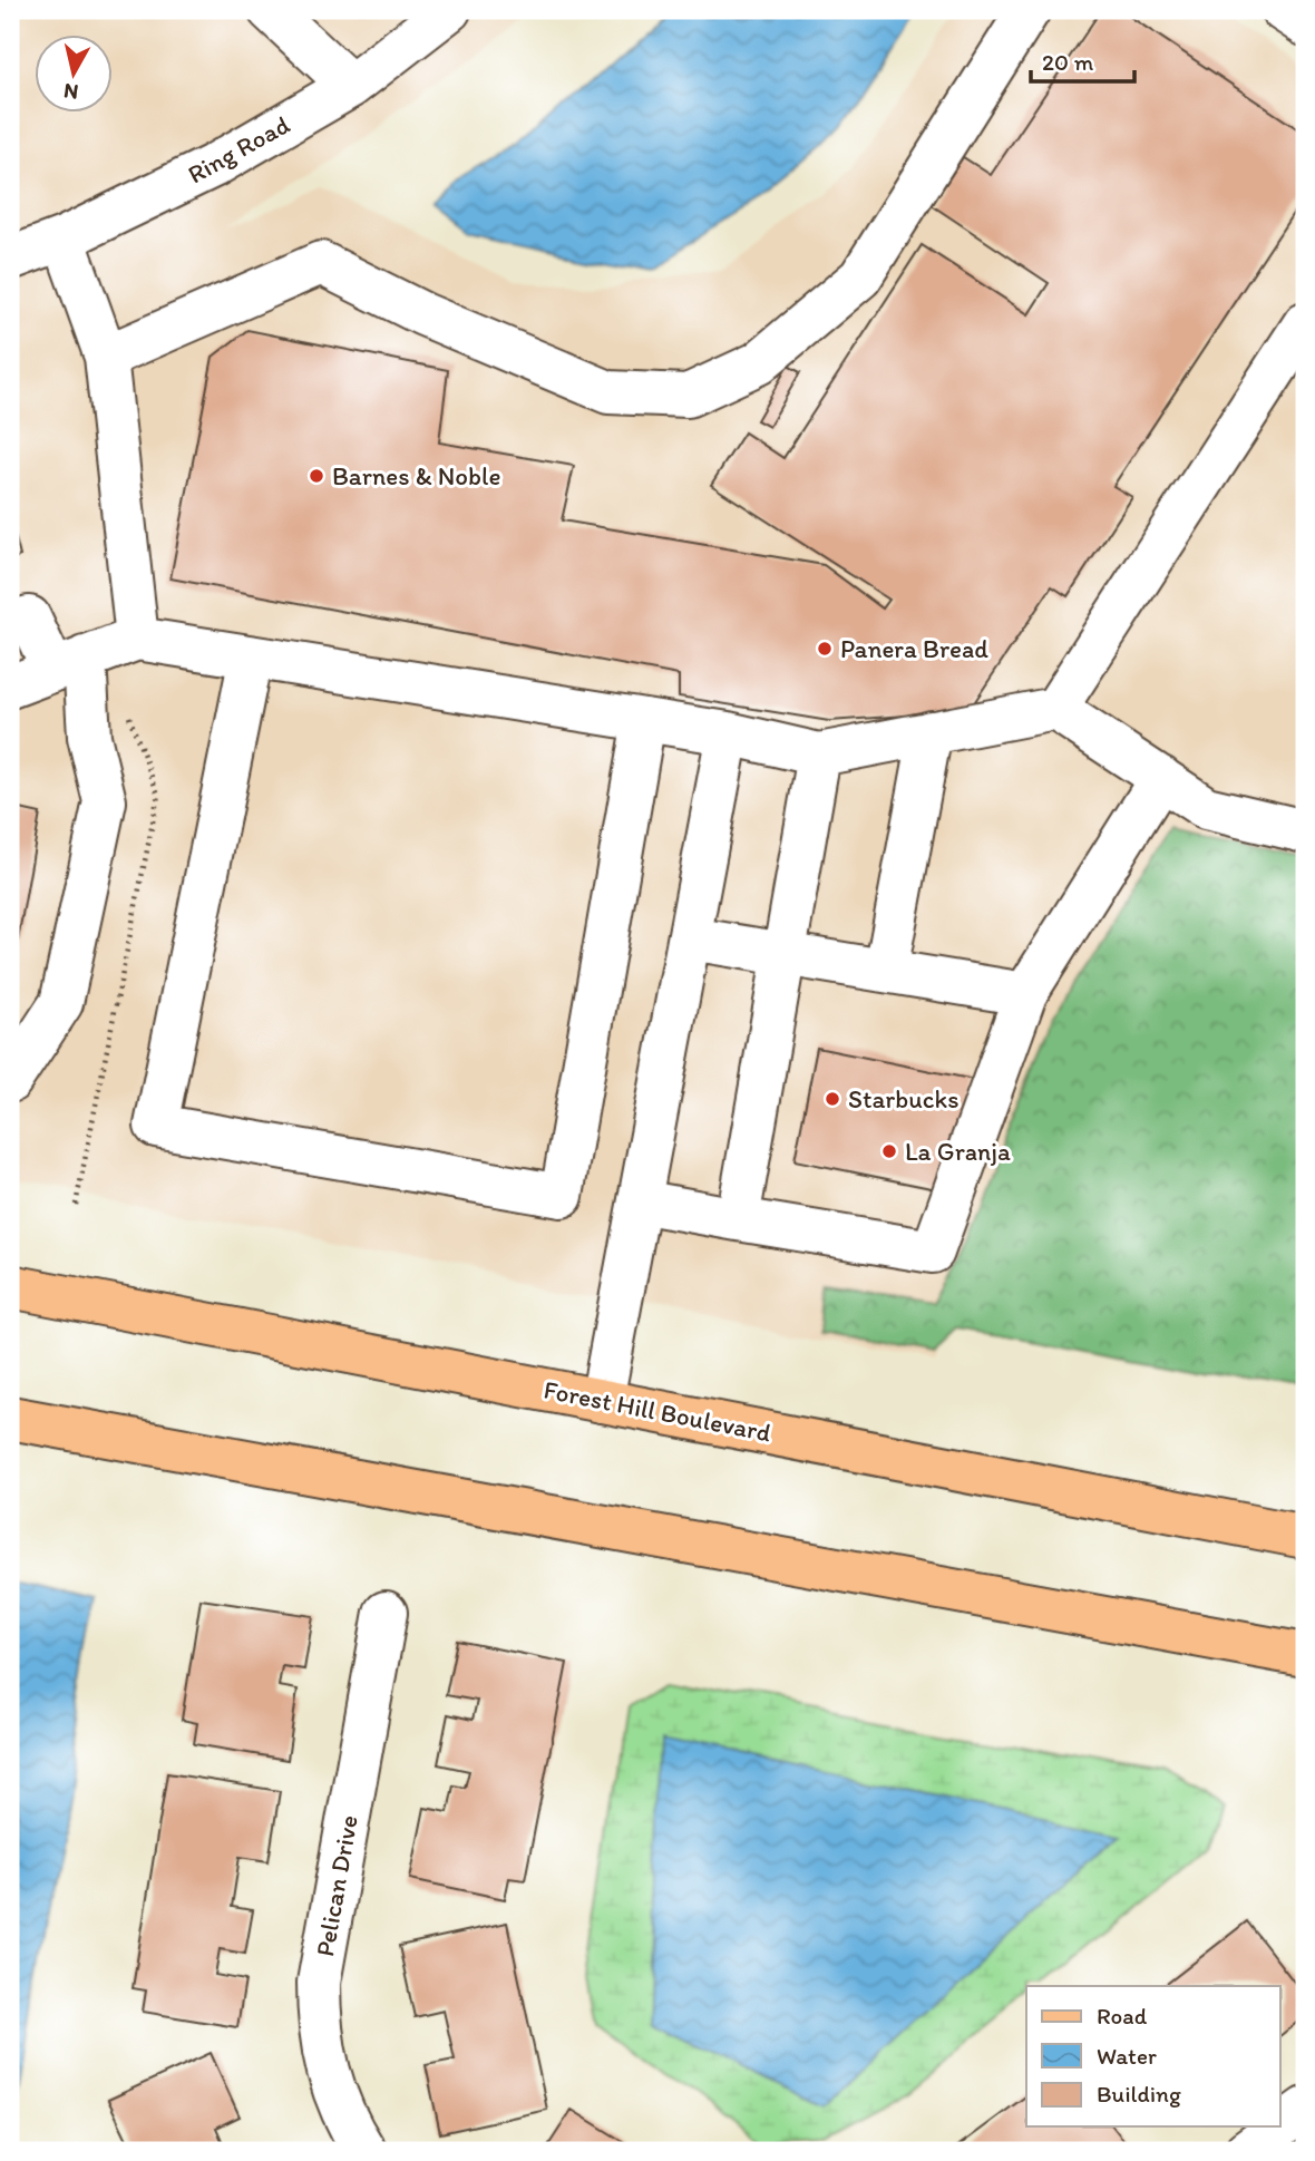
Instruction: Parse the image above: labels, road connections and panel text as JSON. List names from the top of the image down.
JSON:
{
  "streets": {
    "main road": ["Forest Hill Boulevard"],
    "street": ["Ring Road", "Pelican Drive"]
  },
  "places": [
    "Barnes & Noble",
    "Panera Bread",
    "Starbucks",
    "La Granja"
  ],
  "legend": ["Road", "Water", "Building"],
  "scale_bar": "20 m",
  "north": "bottom"
}
